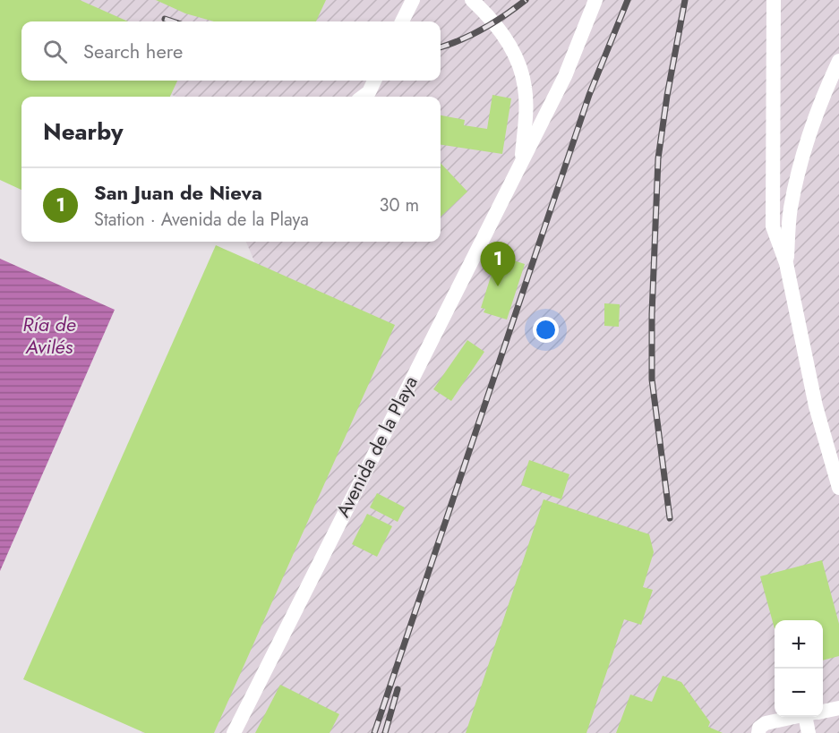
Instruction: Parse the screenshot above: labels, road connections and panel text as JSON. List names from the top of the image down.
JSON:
{
  "streets": {
    "street": ["Avenida de la Playa"]
  },
  "water": ["Ría de Avilés"],
  "page": {
    "search": "Search here",
    "heading": "Nearby",
    "list": [
      {
        "mark": "1",
        "name": "San Juan de Nieva",
        "note": "Station · Avenida de la Playa",
        "value": "30 m"
      }
    ],
    "pins": "1",
    "map_buttons": ["+", "−"]
  }
}
